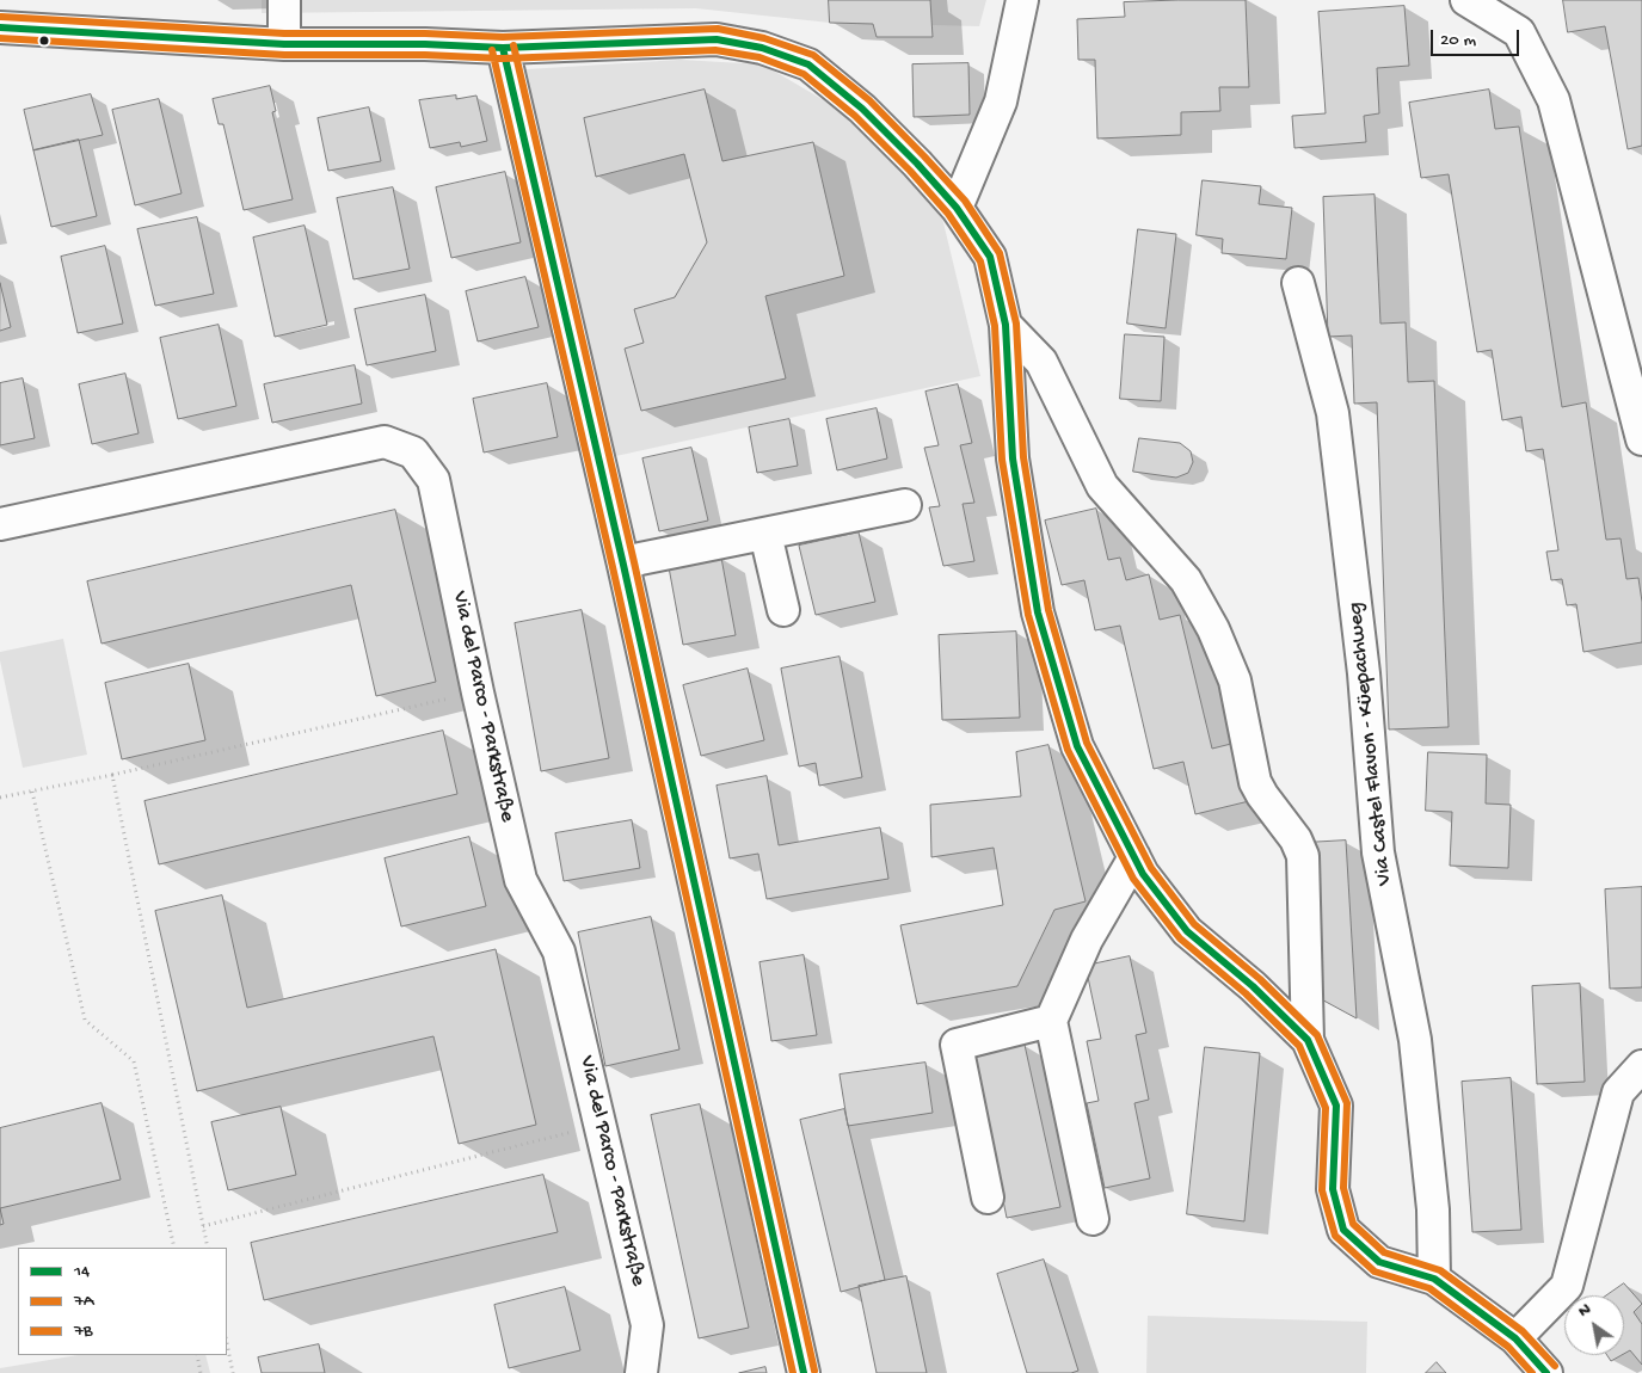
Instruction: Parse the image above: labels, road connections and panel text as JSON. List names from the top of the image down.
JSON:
{
  "streets": {
    "street": ["Via del Parco - Parkstraße", "Via Castel Flavon - Küepachweg"]
  },
  "lines": ["transit line 7B", "transit line 14", "transit line 7A"],
  "legend": ["14", "7A", "7B"],
  "scale_bar": "20 m",
  "north": "top left"
}
